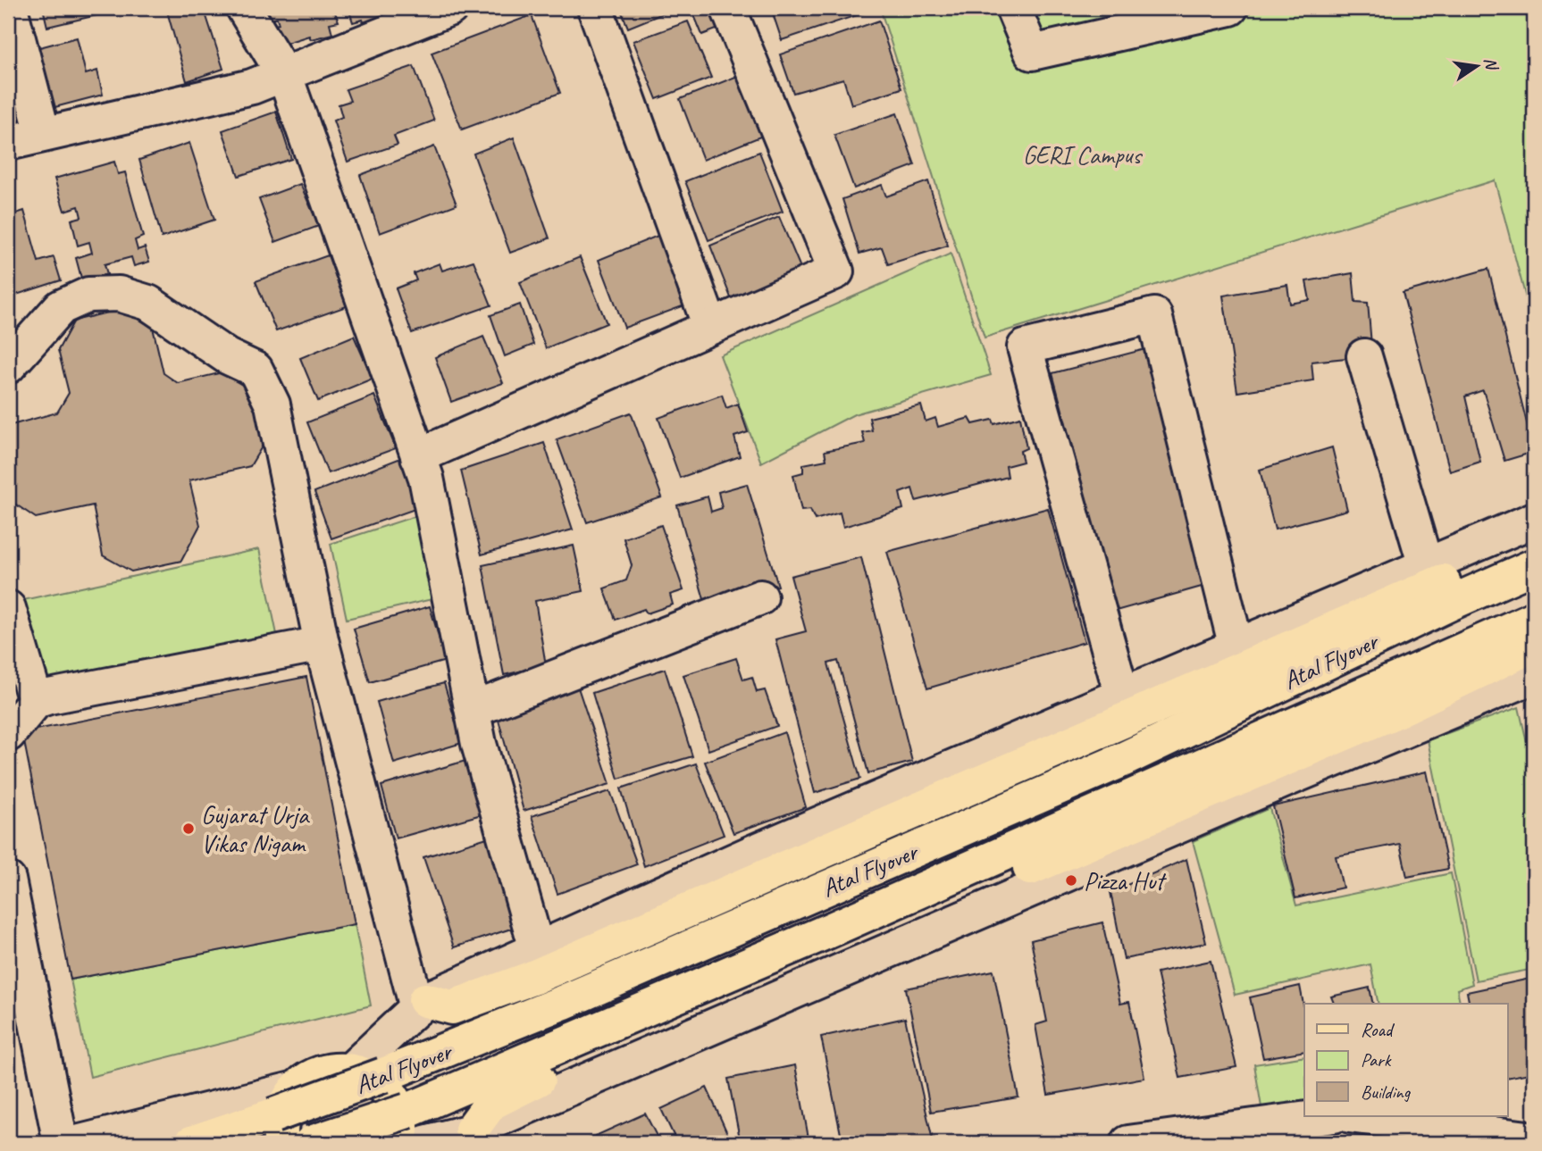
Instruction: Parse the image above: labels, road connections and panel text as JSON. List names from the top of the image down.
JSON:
{
  "streets": {
    "main road": ["Atal Flyover"]
  },
  "parks": ["GERI Campus"],
  "places": ["Gujarat Urja Vikas Nigam", "Pizza Hut"],
  "legend": ["Road", "Park", "Building"],
  "north": "right"
}
